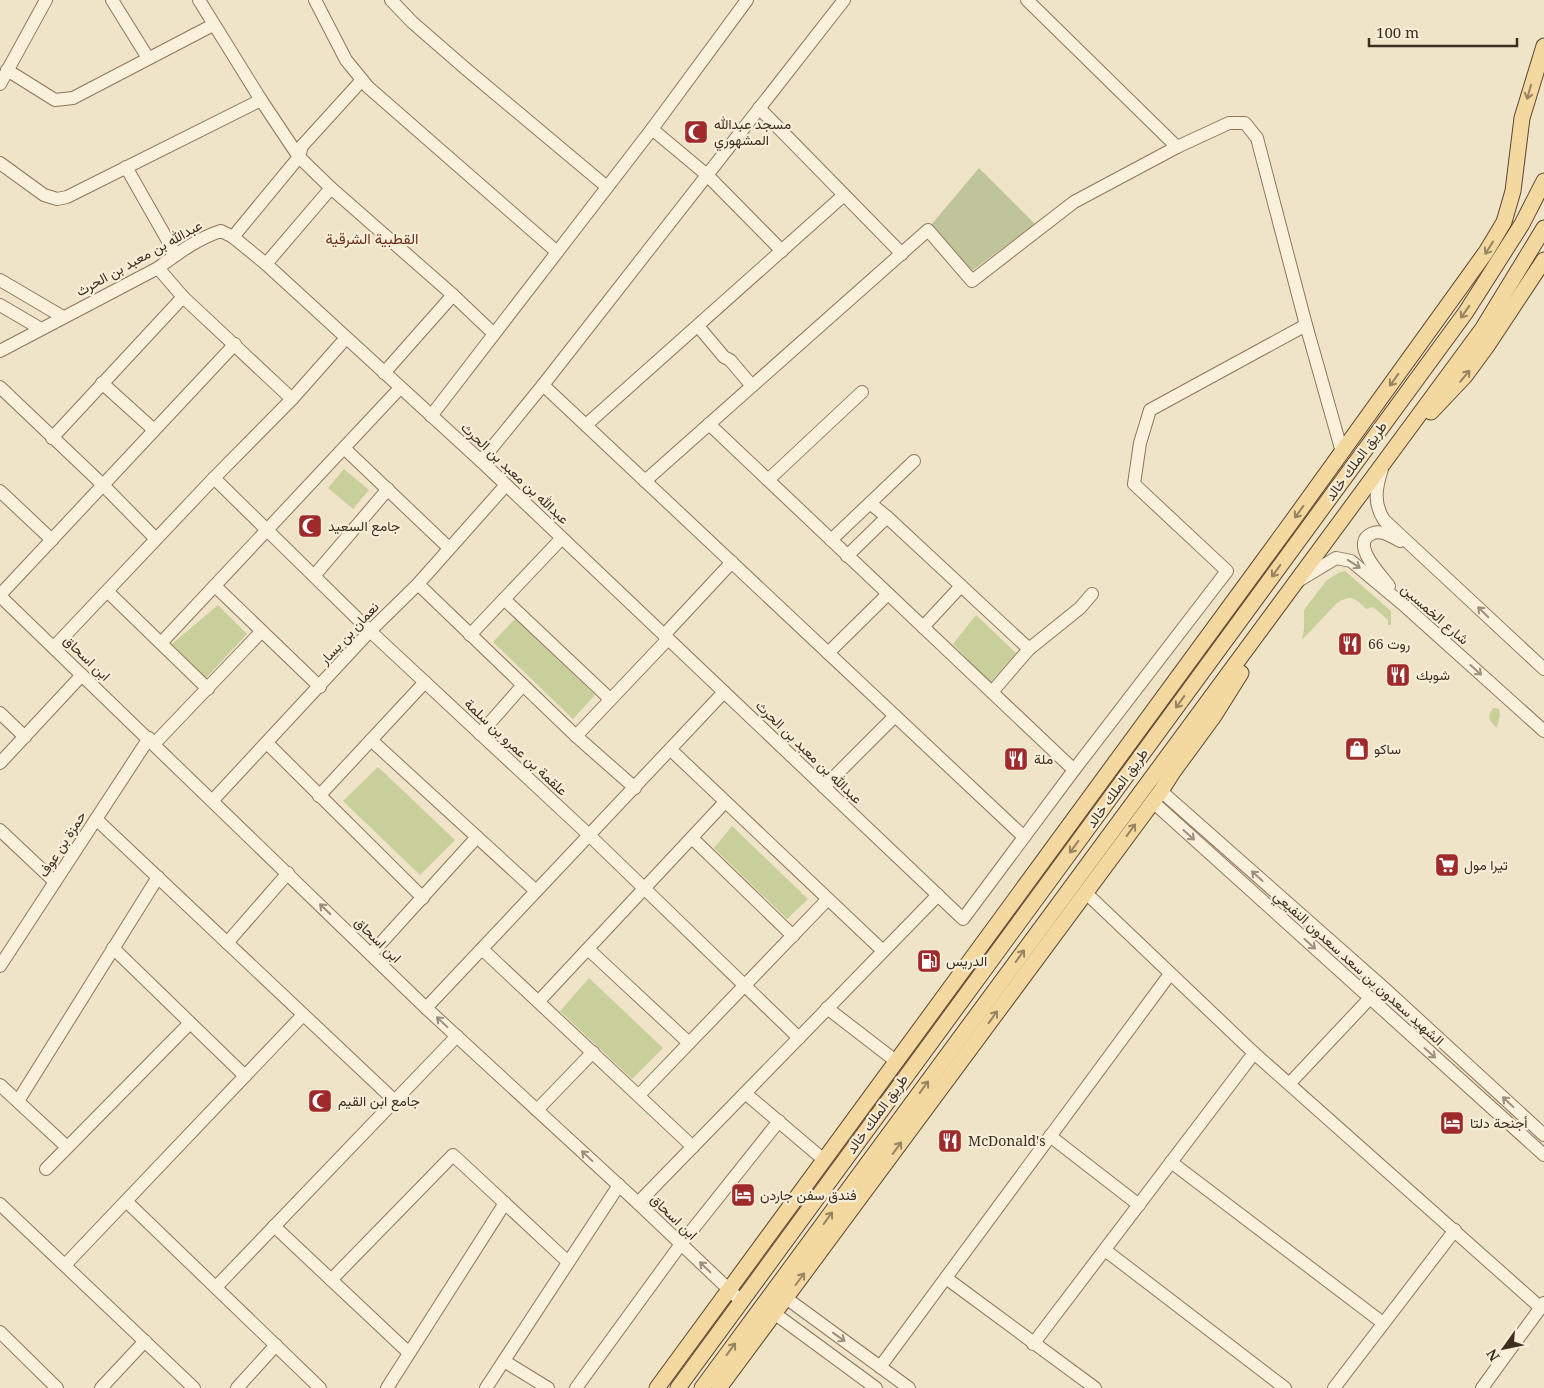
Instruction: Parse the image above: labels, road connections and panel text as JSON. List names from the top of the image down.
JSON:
{
  "streets": {
    "main road": ["طريق الملك خالد"],
    "street": [
      "عبدالله بن معبد بن الحرث",
      "شارع الخمسين",
      "نعمان بن يسار",
      "ابن اسحاق",
      "علقمة بن عمرو بن سلمة",
      "حمزة بن عوف",
      "الشهيد سعدون بن سعد سعدون النفيعي"
    ]
  },
  "crossings": [
    ["عبدالله بن معبد بن الحرث", "نعمان بن يسار"],
    ["طريق الملك خالد", "شارع الخمسين"],
    ["طريق الملك خالد", "ابن اسحاق"],
    ["نعمان بن يسار", "ابن اسحاق"],
    ["نعمان بن يسار", "علقمة بن عمرو بن سلمة"],
    ["ابن اسحاق", "حمزة بن عوف"]
  ],
  "districts": ["القطبية الشرقية"],
  "places": {
    "mosque": ["مسجد عبدالله المشهوري", "جامع السعيد", "جامع ابن القيم"],
    "restaurant": [
      "روت 66",
      "شوبك",
      "ملة",
      "McDonald's"
    ],
    "shop": ["ساكو"],
    "supermarket": ["تيرا مول"],
    "fuel station": ["الدريس"],
    "hotel": ["أجنحة دلتا", "فندق سفن جاردن"]
  },
  "scale_bar": "100 m",
  "north": "bottom left"
}
